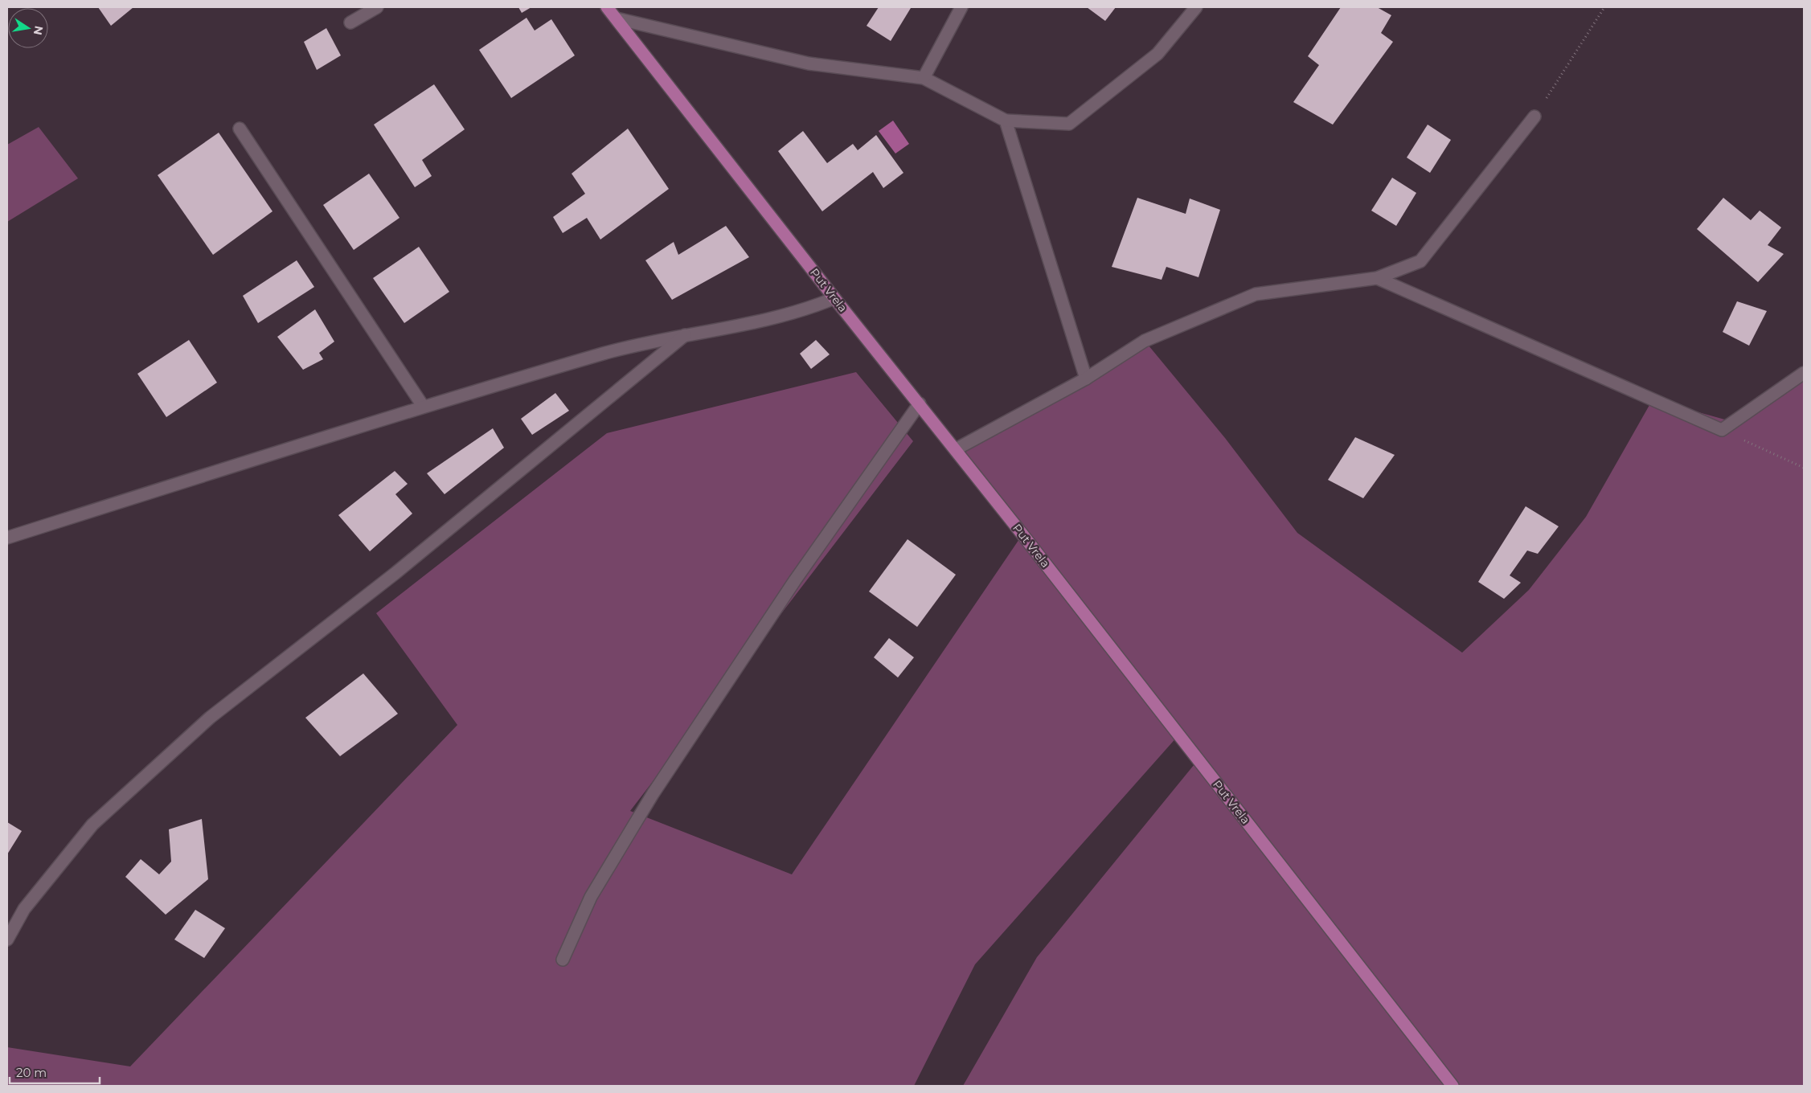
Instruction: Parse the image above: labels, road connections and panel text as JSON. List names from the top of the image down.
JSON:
{
  "streets": {
    "main road": ["Put Vrela"]
  },
  "scale_bar": "20 m",
  "north": "right"
}
